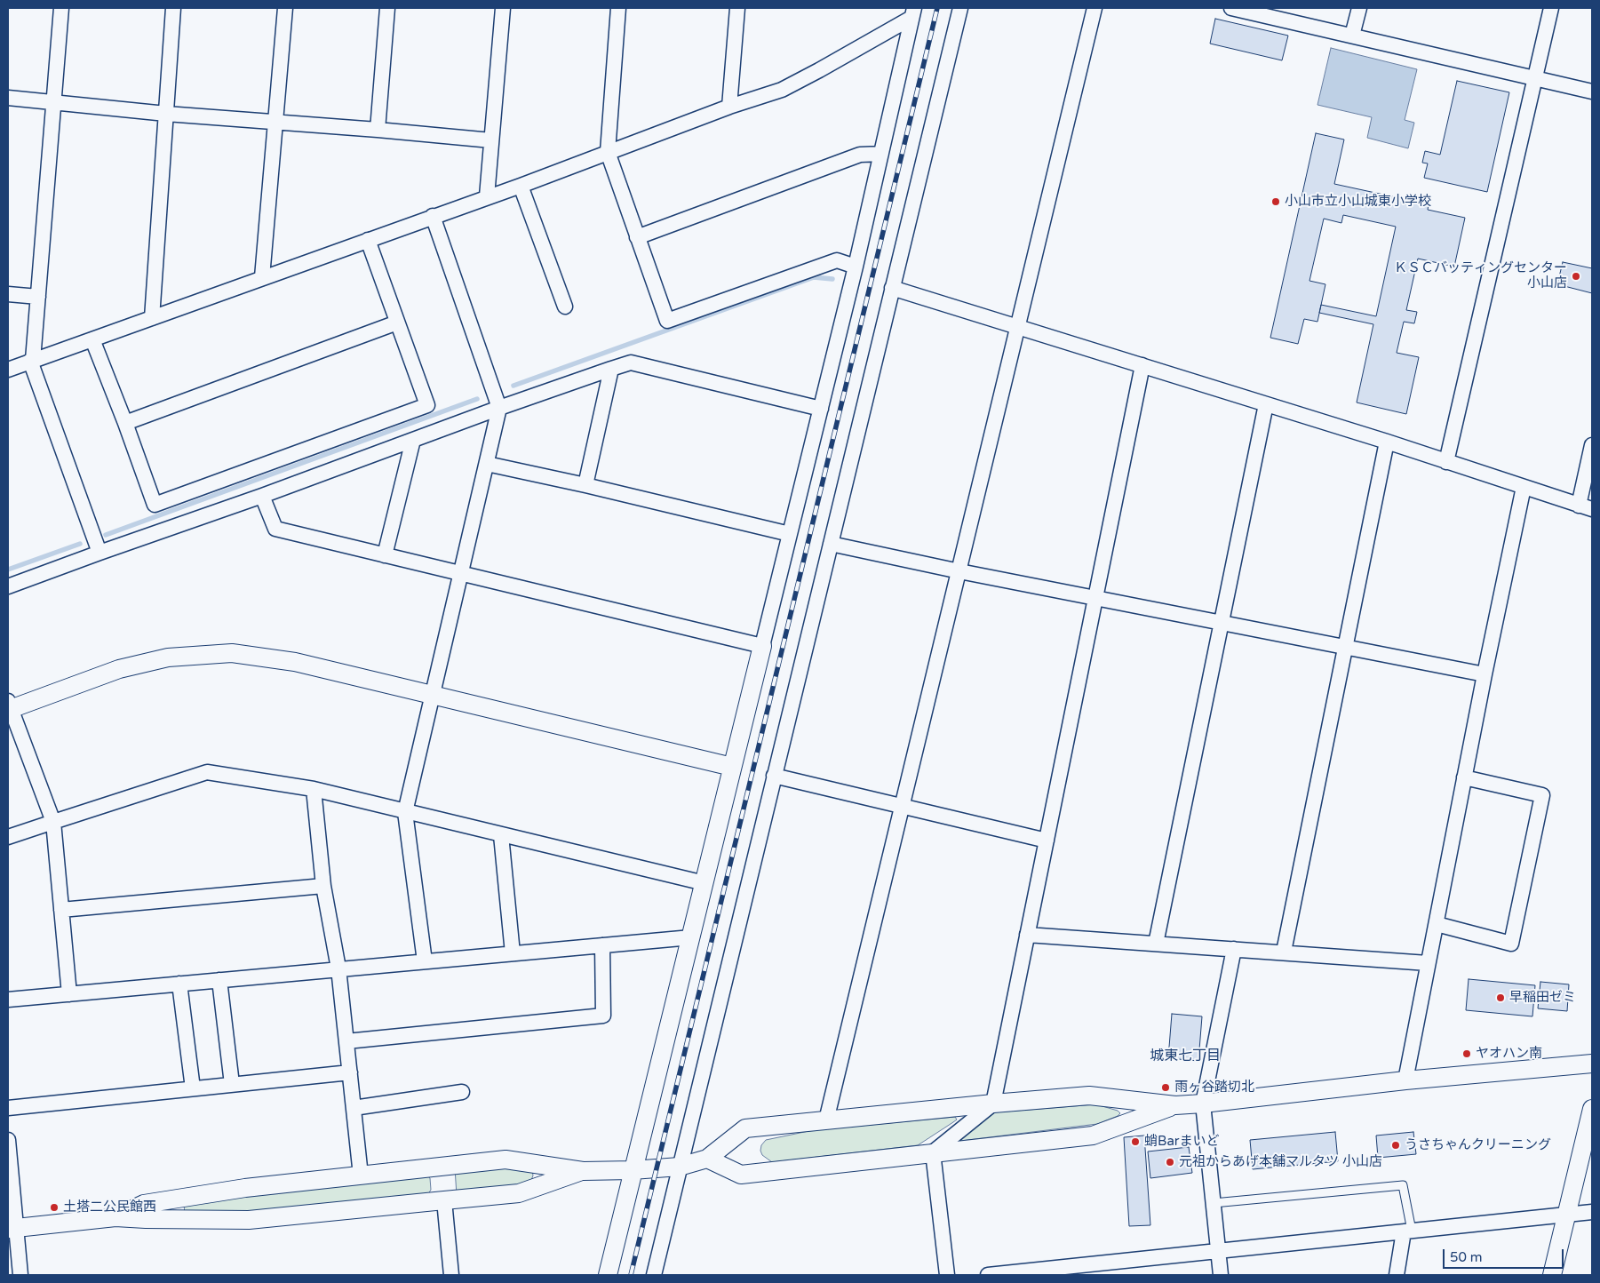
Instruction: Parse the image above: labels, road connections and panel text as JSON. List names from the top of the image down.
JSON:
{
  "districts": ["城東七丁目"],
  "places": [
    "小山市立小山城東小学校",
    "ＫＳＣバッティングセンター 小山店",
    "早稲田ゼミ",
    "ヤオハン南",
    "雨ヶ谷踏切北",
    "蛸Barまいど",
    "うさちゃんクリーニング",
    "元祖からあげ本舗マルタツ 小山店",
    "土塔二公民館西"
  ],
  "scale_bar": "50 m"
}
